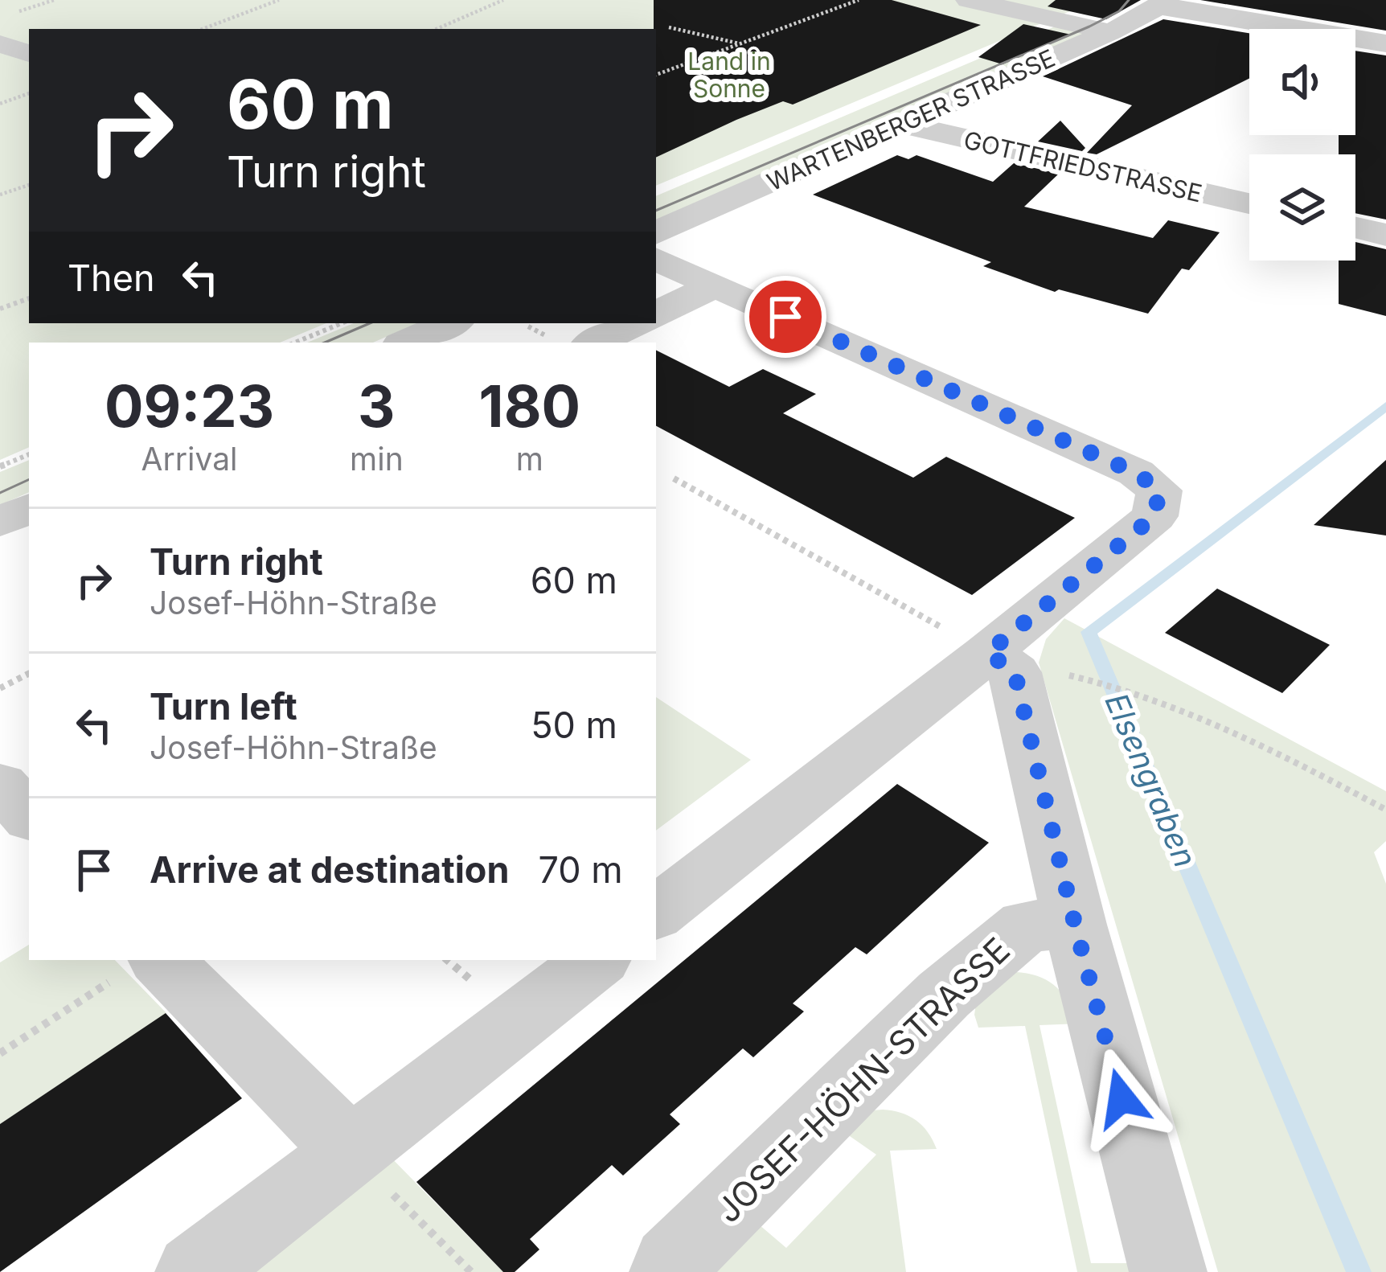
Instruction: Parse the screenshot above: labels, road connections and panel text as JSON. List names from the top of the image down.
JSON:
{
  "streets": {
    "street": ["WARTENBERGER STRASSE", "GOTTFRIEDSTRASSE", "JOSEF-HÖHN-STRASSE"]
  },
  "crossings": [
    ["WARTENBERGER STRASSE", "GOTTFRIEDSTRASSE"]
  ],
  "water": ["Elsengraben"],
  "parks": ["Land in Sonne"],
  "page": {
    "turn": ["60 m", "Turn right"],
    "then": "Then",
    "eta": [
      "09:23",
      "Arrival",
      "3",
      "min",
      "180",
      "m"
    ],
    "list": [
      {
        "name": "Turn right",
        "note": "Josef-Höhn-Straße",
        "value": "60 m"
      },
      {
        "name": "Turn left",
        "note": "Josef-Höhn-Straße",
        "value": "50 m"
      },
      {
        "name": "Arrive at destination",
        "value": "70 m"
      }
    ]
  }
}
